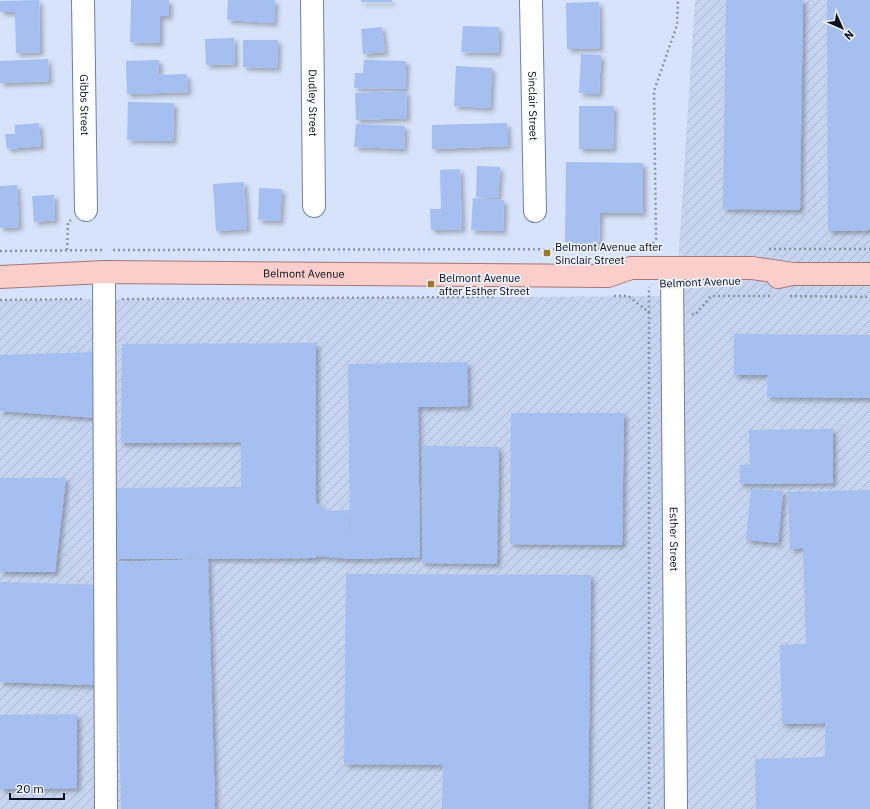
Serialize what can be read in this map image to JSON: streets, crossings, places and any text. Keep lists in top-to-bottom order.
{
  "streets": {
    "main road": ["Belmont Avenue"],
    "street": [
      "Dudley Street",
      "Gibbs Street",
      "Sinclair Street",
      "Esther Street"
    ]
  },
  "crossings": [
    ["Belmont Avenue", "Esther Street"]
  ],
  "places": {
    "transit": ["Belmont Avenue after Sinclair Street", "Belmont Avenue after Esther Street"]
  },
  "scale_bar": "20 m",
  "north": "bottom right"
}
